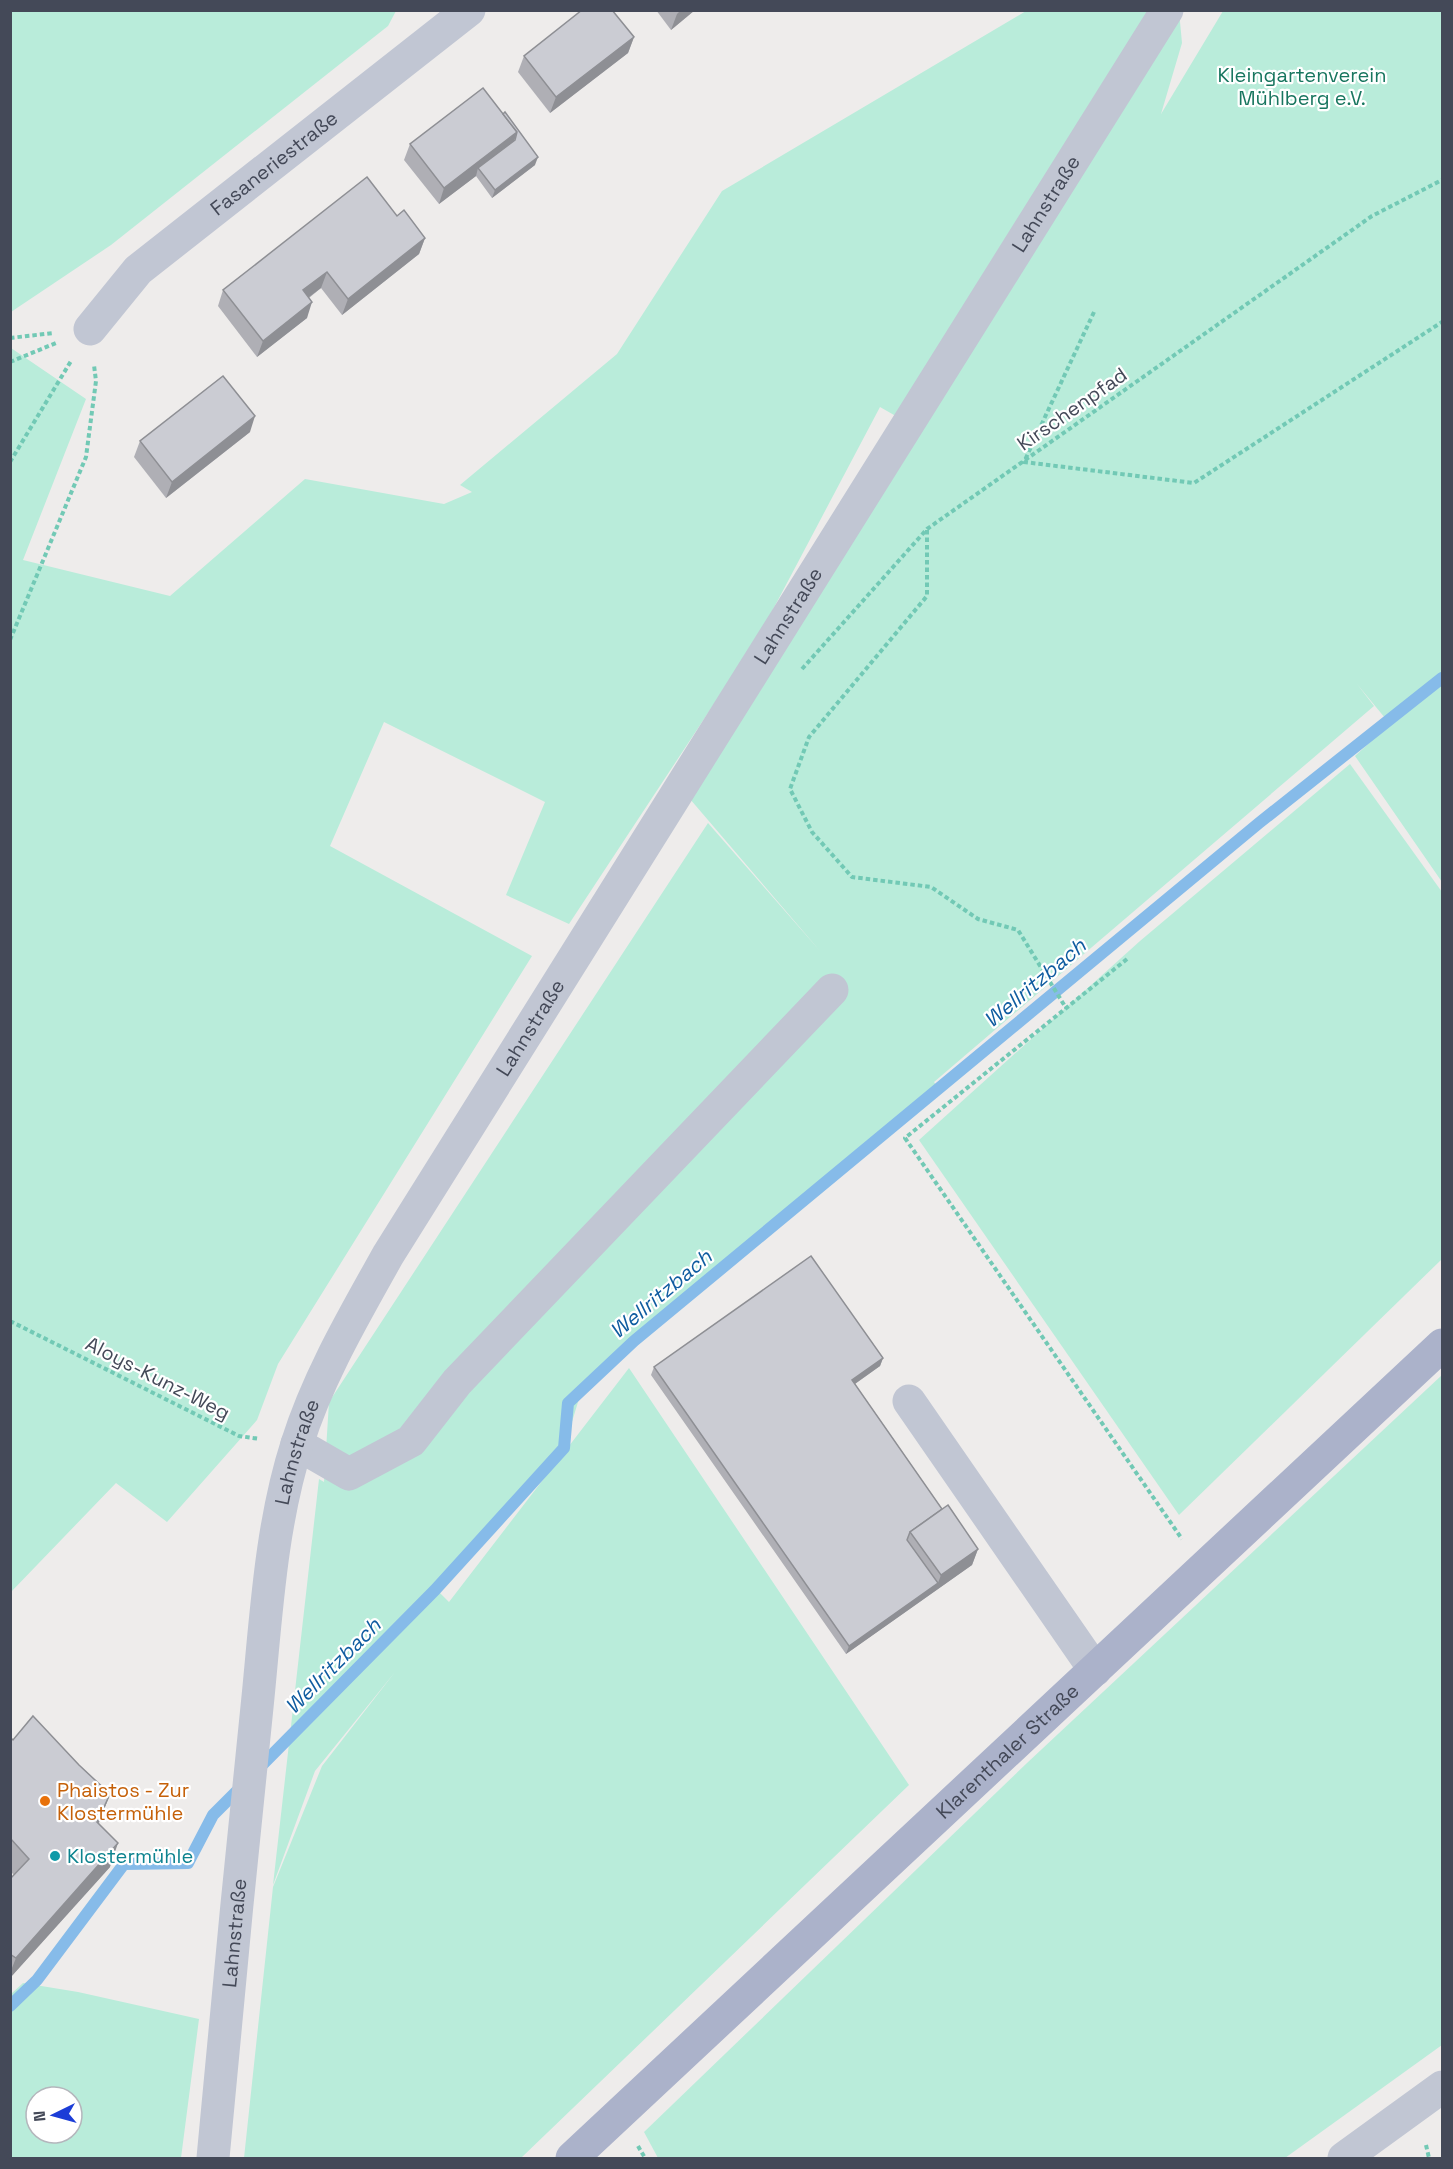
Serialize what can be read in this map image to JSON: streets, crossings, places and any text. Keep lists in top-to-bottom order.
{
  "streets": {
    "main road": ["Klarenthaler Straße"],
    "street": ["Fasaneriestraße", "Lahnstraße"],
    "path": ["Kirschenpfad", "Aloys-Kunz-Weg"]
  },
  "crossings": [
    ["Lahnstraße", "Kirschenpfad"],
    ["Lahnstraße", "Aloys-Kunz-Weg"]
  ],
  "water": ["Wellritzbach"],
  "parks": ["Kleingartenverein Mühlberg e.V."],
  "places": ["Phaistos - Zur Klostermühle", "Klostermühle"],
  "north": "left"
}
